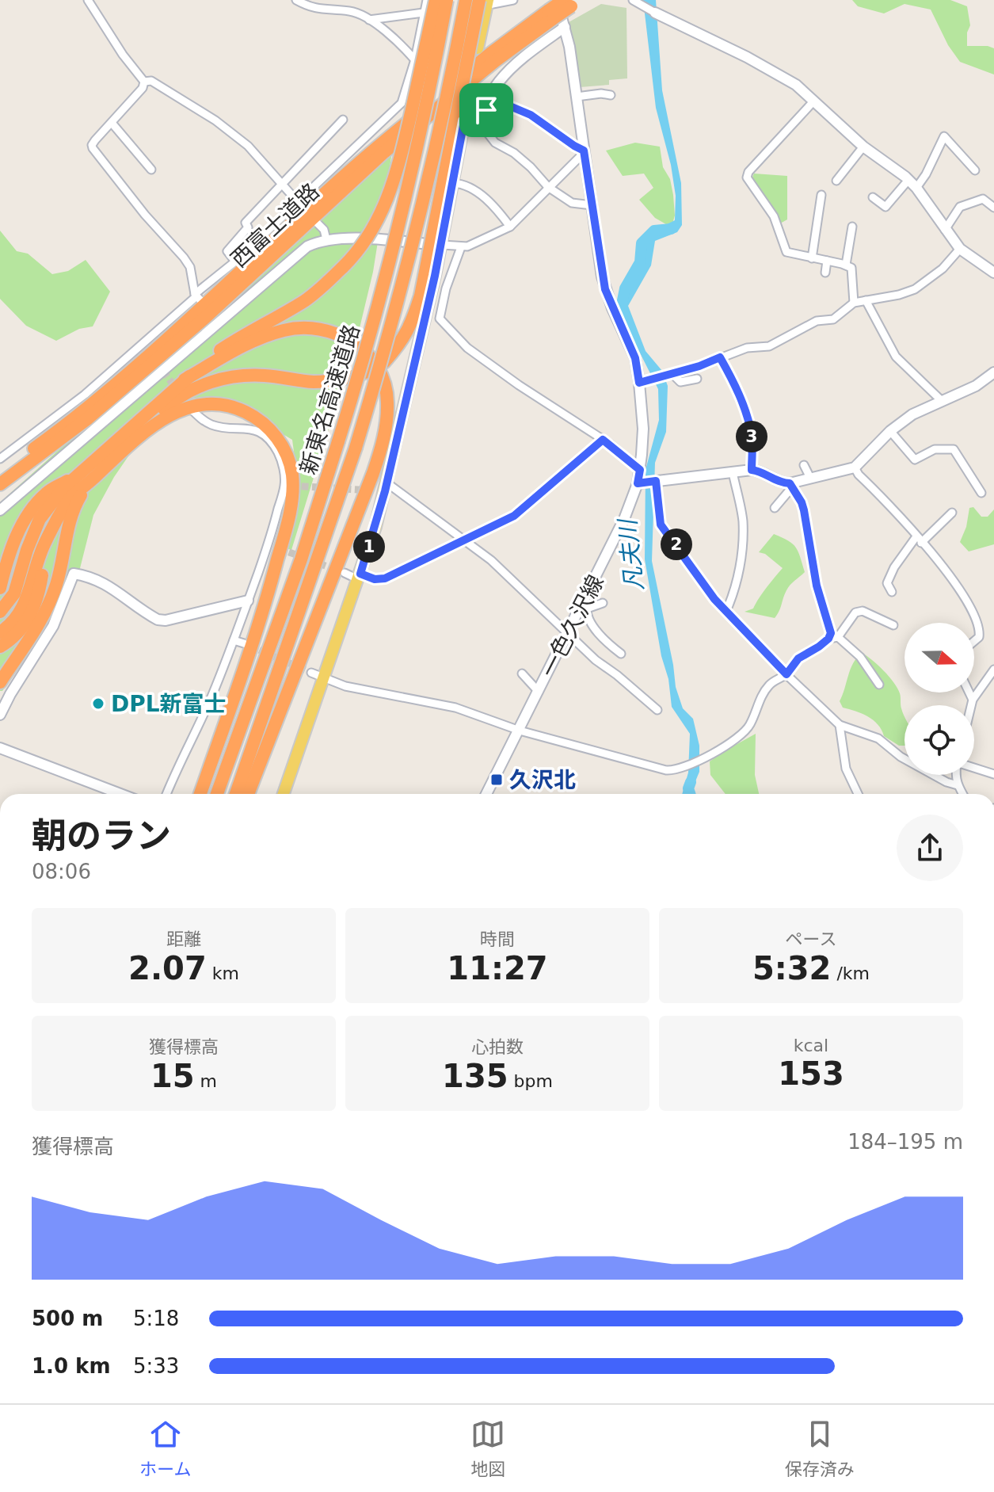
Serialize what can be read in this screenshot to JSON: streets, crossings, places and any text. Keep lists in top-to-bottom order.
{
  "streets": {
    "highway": ["西富士道路", "新東名高速道路"],
    "street": ["一色久沢線"]
  },
  "crossings": [
    ["西富士道路", "一色久沢線"]
  ],
  "water": ["凡夫川"],
  "places": {
    "other": ["DPL新富士"],
    "transit": ["久沢北"]
  },
  "north": "right",
  "page": {
    "pins": ["3", "2", "1"],
    "heading": ["朝のラン", "08:06"],
    "stats": [
      ["距離", "2.07 km"],
      ["時間", "11:27"],
      ["ペース", "5:32 /km"],
      ["獲得標高", "15 m"],
      ["心拍数", "135 bpm"],
      ["kcal", "153"]
    ],
    "chart": ["獲得標高", "184–195 m"],
    "list": [
      {
        "name": "500 m",
        "note": "5:18"
      },
      {
        "name": "1.0 km",
        "note": "5:33"
      }
    ],
    "tabs": ["ホーム", "地図", "保存済み"]
  }
}
